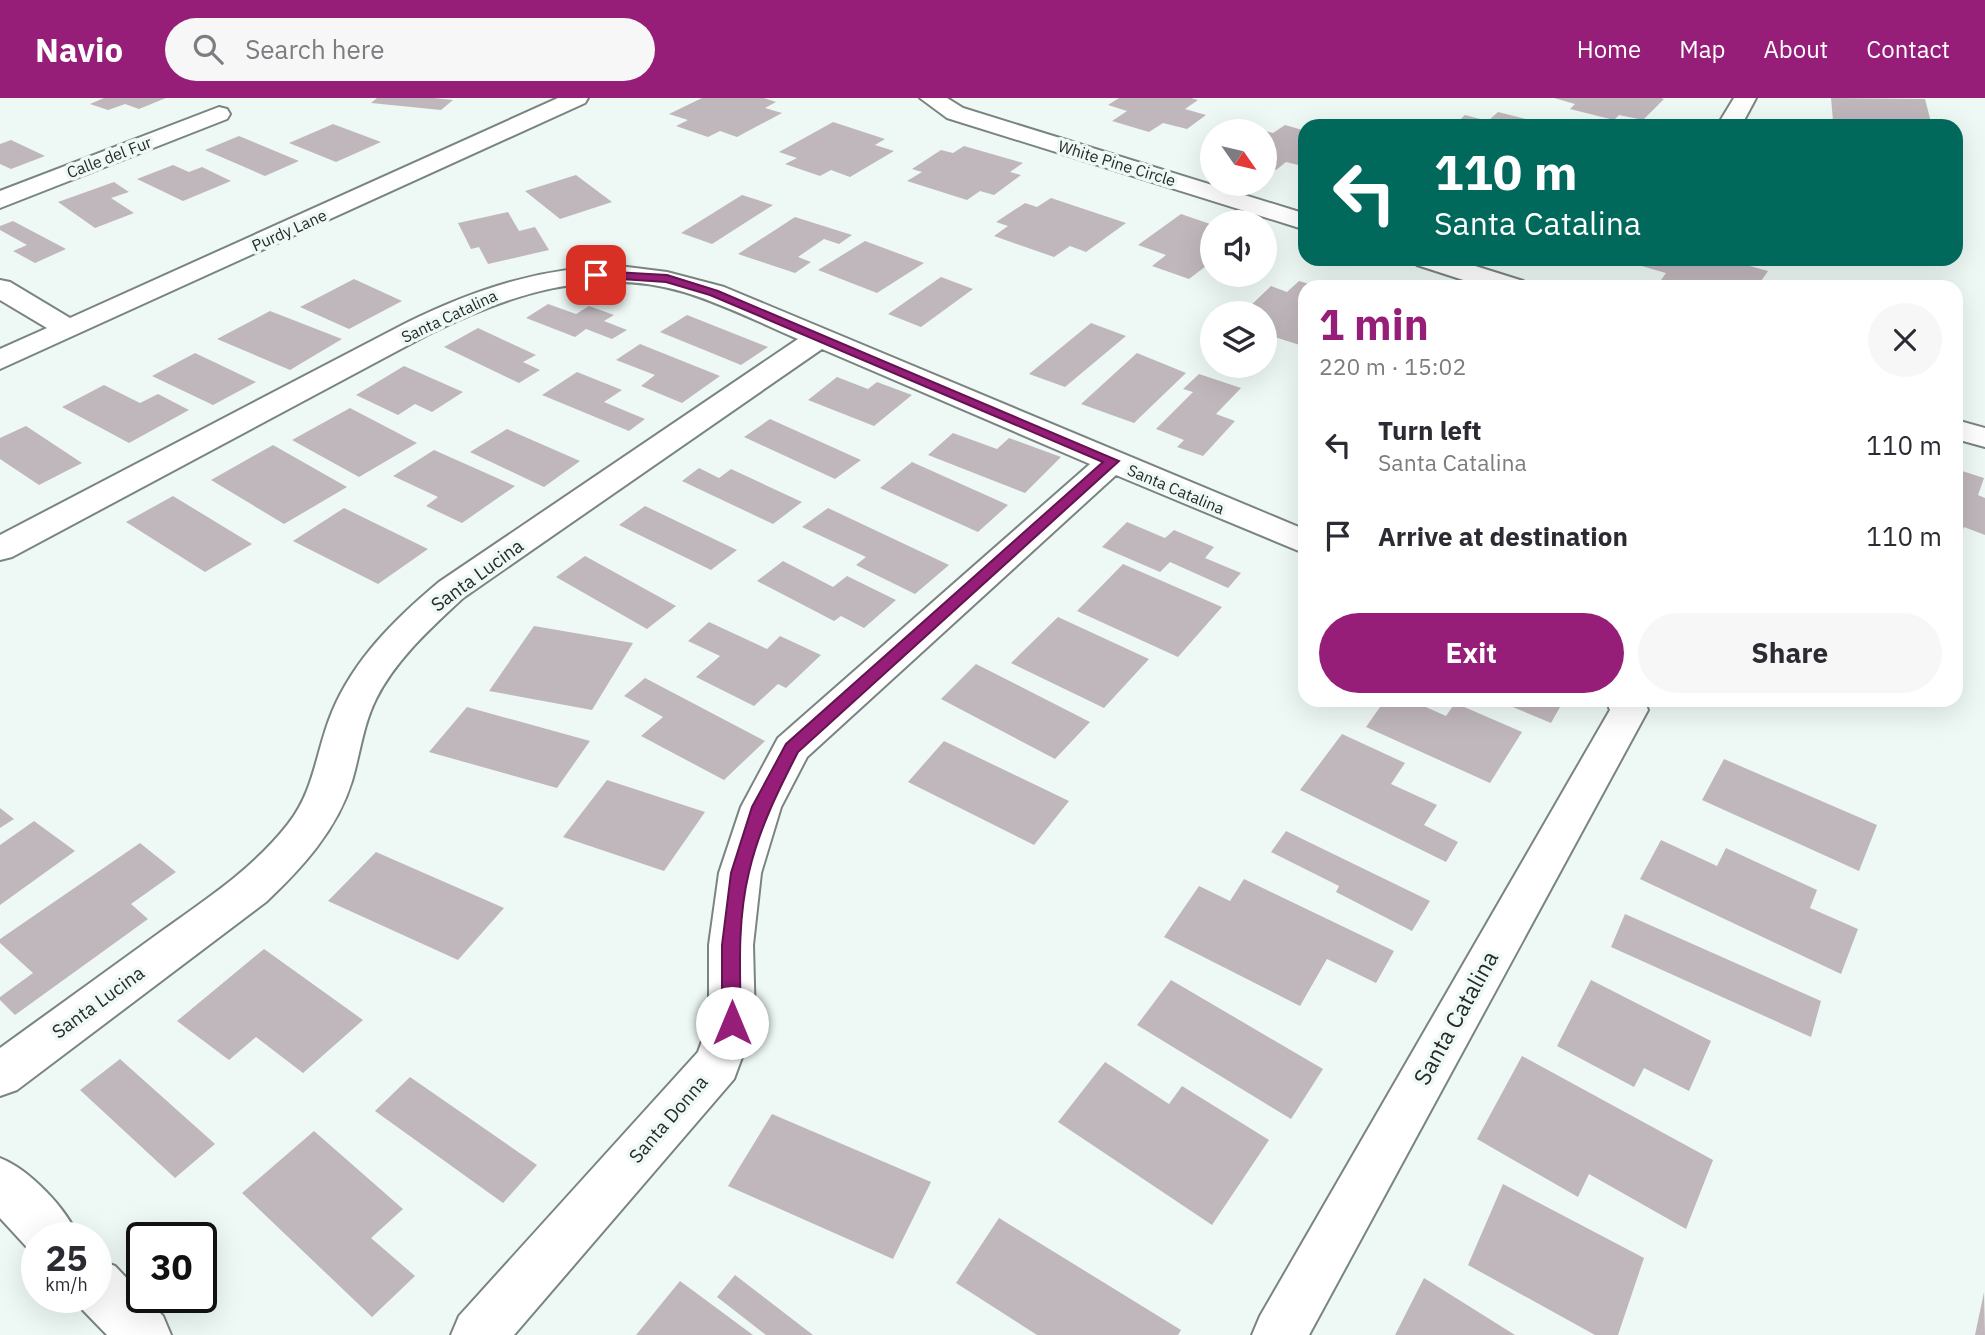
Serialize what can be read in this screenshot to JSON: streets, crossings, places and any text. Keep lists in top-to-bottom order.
{
  "streets": {
    "street": [
      "Calle del Fur",
      "White Pine Circle",
      "Purdy Lane",
      "Santa Catalina",
      "Santa Lucina",
      "Santa Donna"
    ]
  },
  "crossings": [
    ["Santa Catalina", "Santa Lucina"],
    ["Santa Catalina", "Santa Donna"]
  ],
  "north": "bottom right",
  "page": {
    "header": "Navio",
    "search": "Search here",
    "nav": [
      "Home",
      "Map",
      "About",
      "Contact"
    ],
    "turn": ["110 m", "Santa Catalina"],
    "heading": ["1 min", "220 m · 15:02"],
    "list": [
      {
        "name": "Turn left",
        "note": "Santa Catalina",
        "value": "110 m"
      },
      {
        "name": "Arrive at destination",
        "value": "110 m"
      }
    ],
    "buttons": ["Exit", "Share"],
    "speed": "25 km/h",
    "limit": "30"
  }
}
